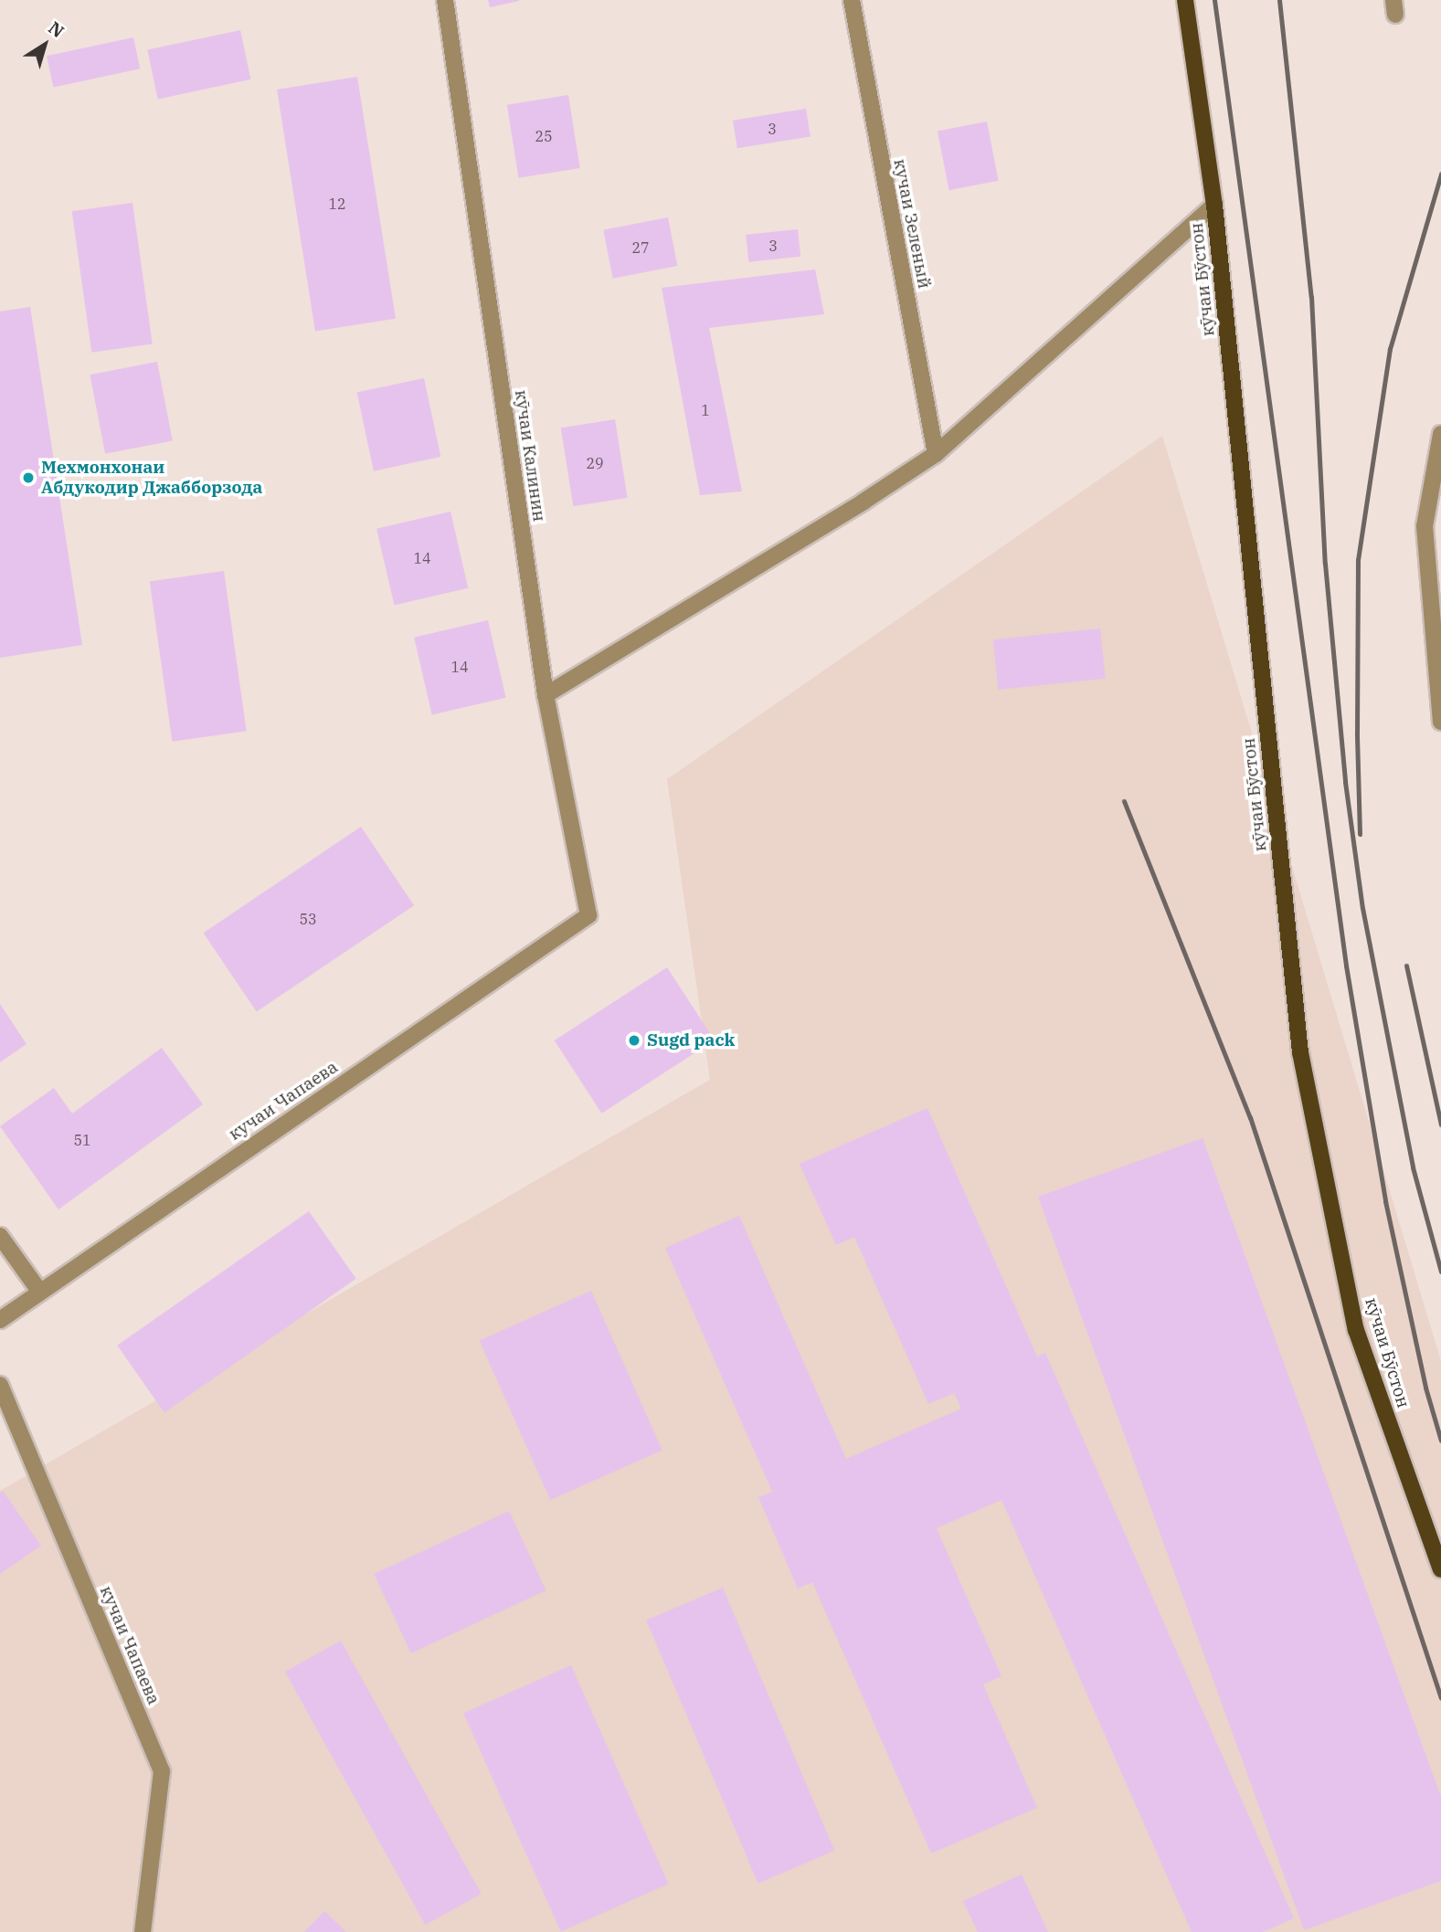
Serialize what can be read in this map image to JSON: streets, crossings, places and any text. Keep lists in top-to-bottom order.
{
  "streets": {
    "main road": ["кӯчаи Бӯстон"],
    "street": ["кучаи Зеленый", "кӯчаи Калинин", "кучаи Чапаева"]
  },
  "crossings": [
    ["кӯчаи Калинин", "кучаи Чапаева"]
  ],
  "places": ["Мехмонхонаи Абдукодир Джабборзода", "Sugd pack"],
  "house_numbers": [
    "3",
    "25",
    "12",
    "3",
    "27",
    "1",
    "29",
    "14",
    "14",
    "53",
    "51"
  ],
  "north": "top right"
}
